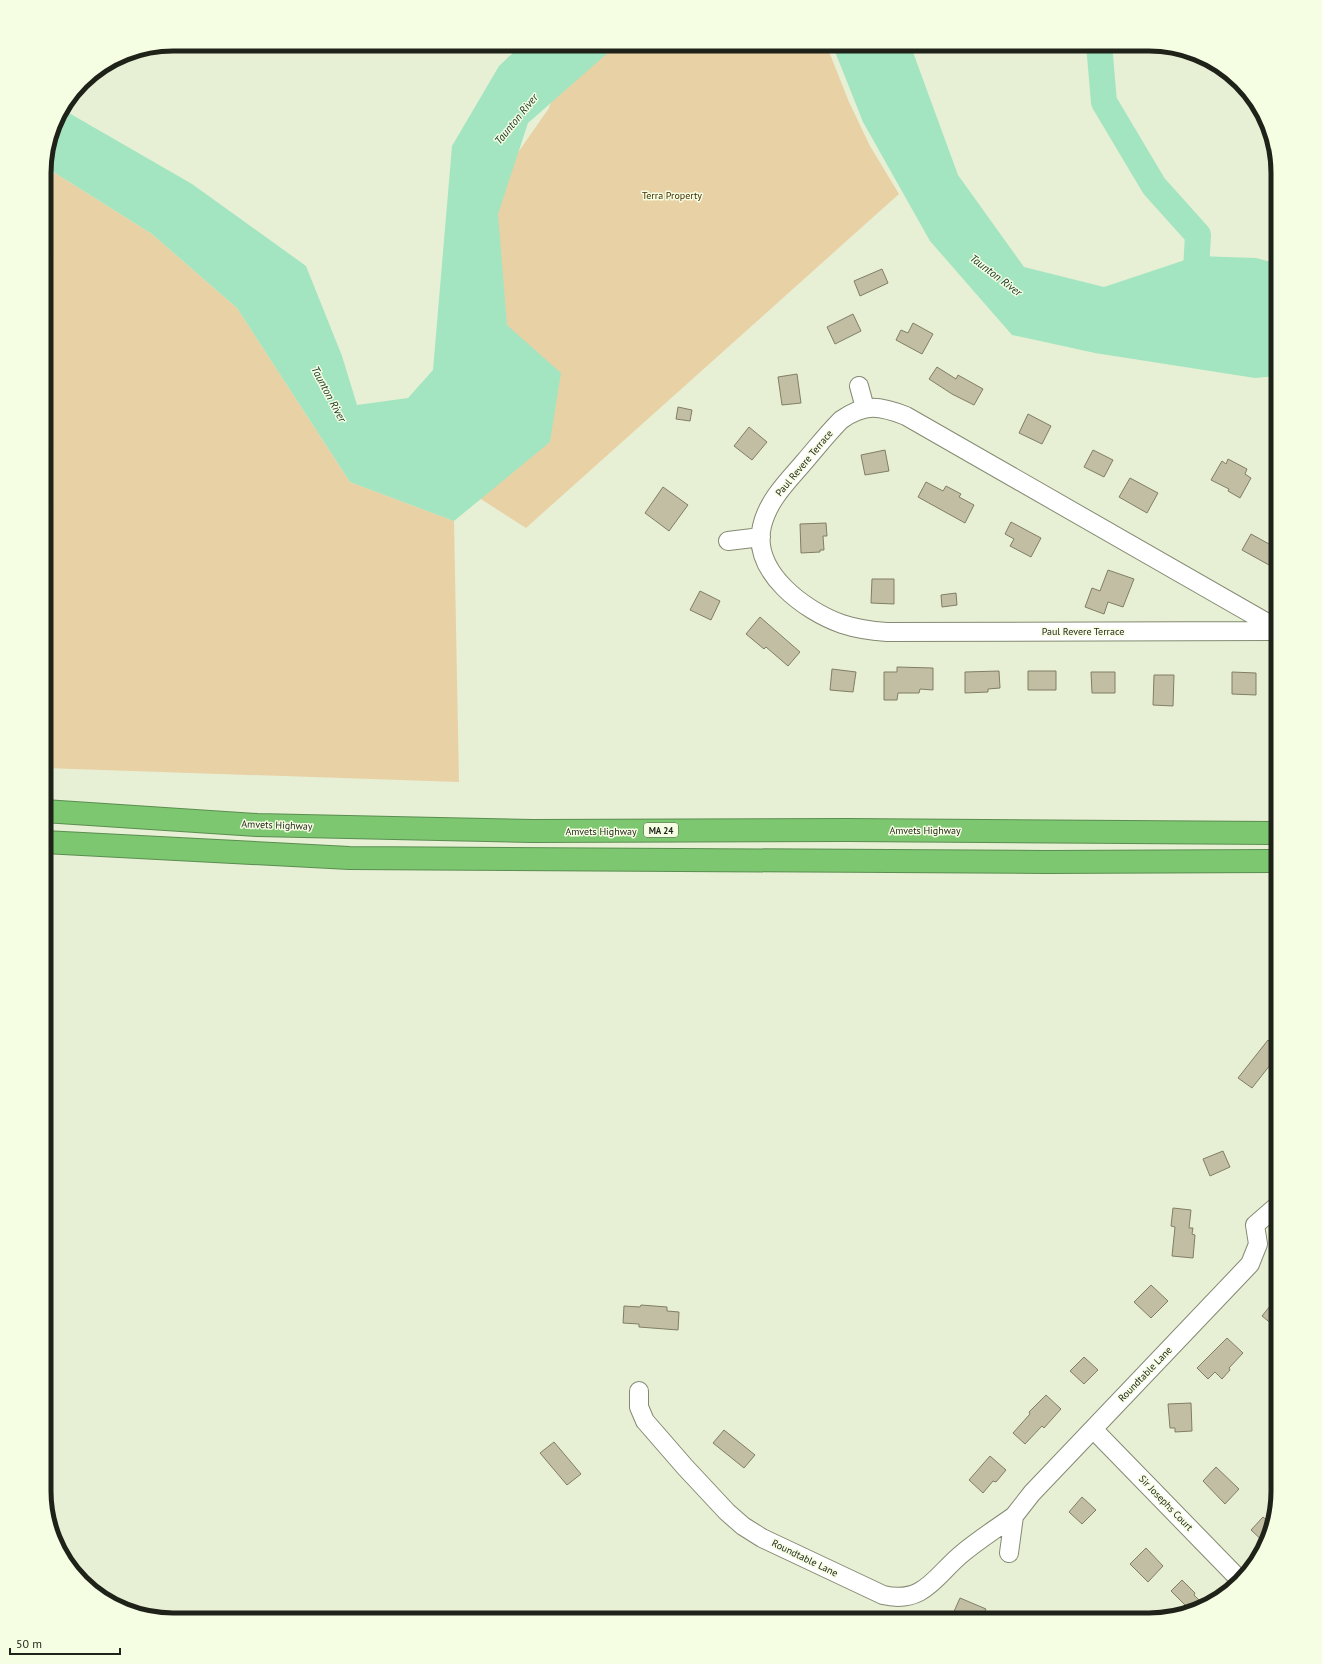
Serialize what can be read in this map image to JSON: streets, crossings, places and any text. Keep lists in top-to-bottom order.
{
  "streets": {
    "highway": ["Amvets Highway", "MA 24"],
    "street": ["Paul Revere Terrace", "Roundtable Lane", "Sir Josephs Court"]
  },
  "crossings": [
    ["Roundtable Lane", "Sir Josephs Court"]
  ],
  "water": ["Taunton River"],
  "parks": ["Terra Property"],
  "scale_bar": "50 m"
}
